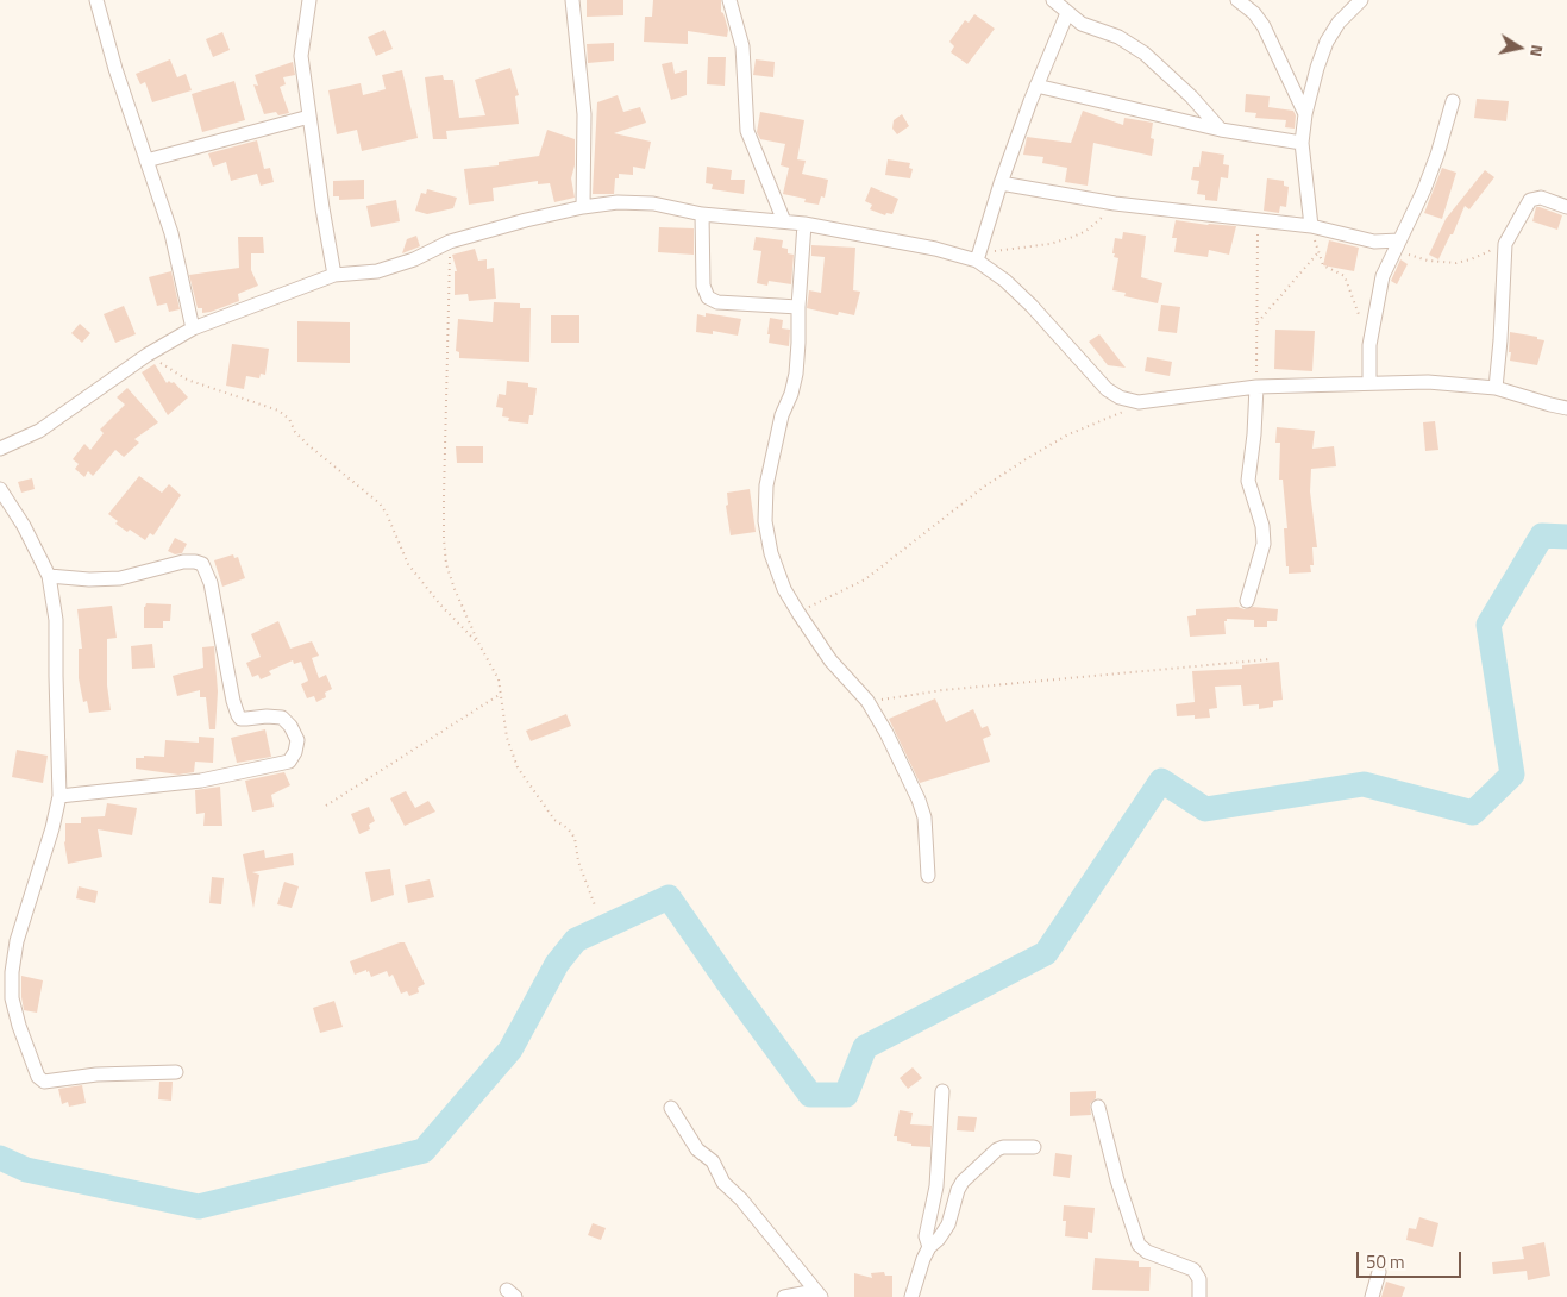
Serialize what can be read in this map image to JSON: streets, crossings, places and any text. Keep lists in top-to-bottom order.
{
  "scale_bar": "50 m",
  "north": "right"
}
